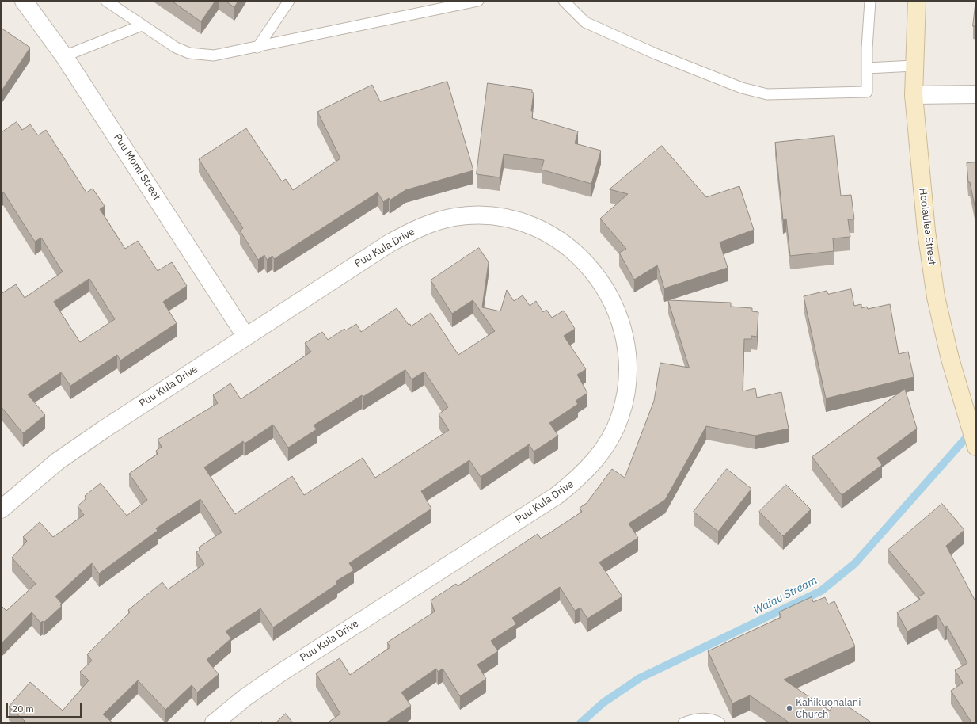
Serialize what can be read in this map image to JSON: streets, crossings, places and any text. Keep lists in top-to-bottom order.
{
  "streets": {
    "street": ["Puu Momi Street", "Hoolaulea Street", "Puu Kula Drive"]
  },
  "crossings": [
    ["Puu Momi Street", "Puu Kula Drive"]
  ],
  "water": ["Waiau Stream"],
  "places": ["Kahikuonalani Church"],
  "scale_bar": "20 m"
}
